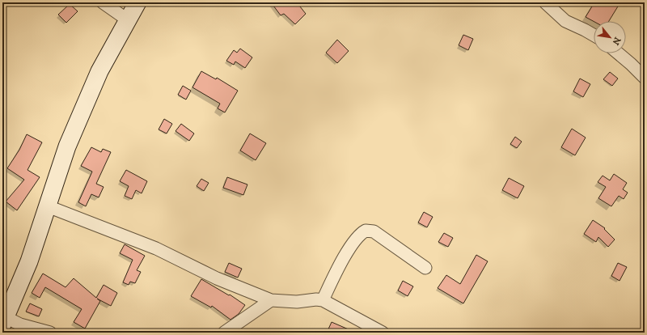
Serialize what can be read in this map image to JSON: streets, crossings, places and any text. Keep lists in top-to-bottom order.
{
  "north": "bottom right"
}
